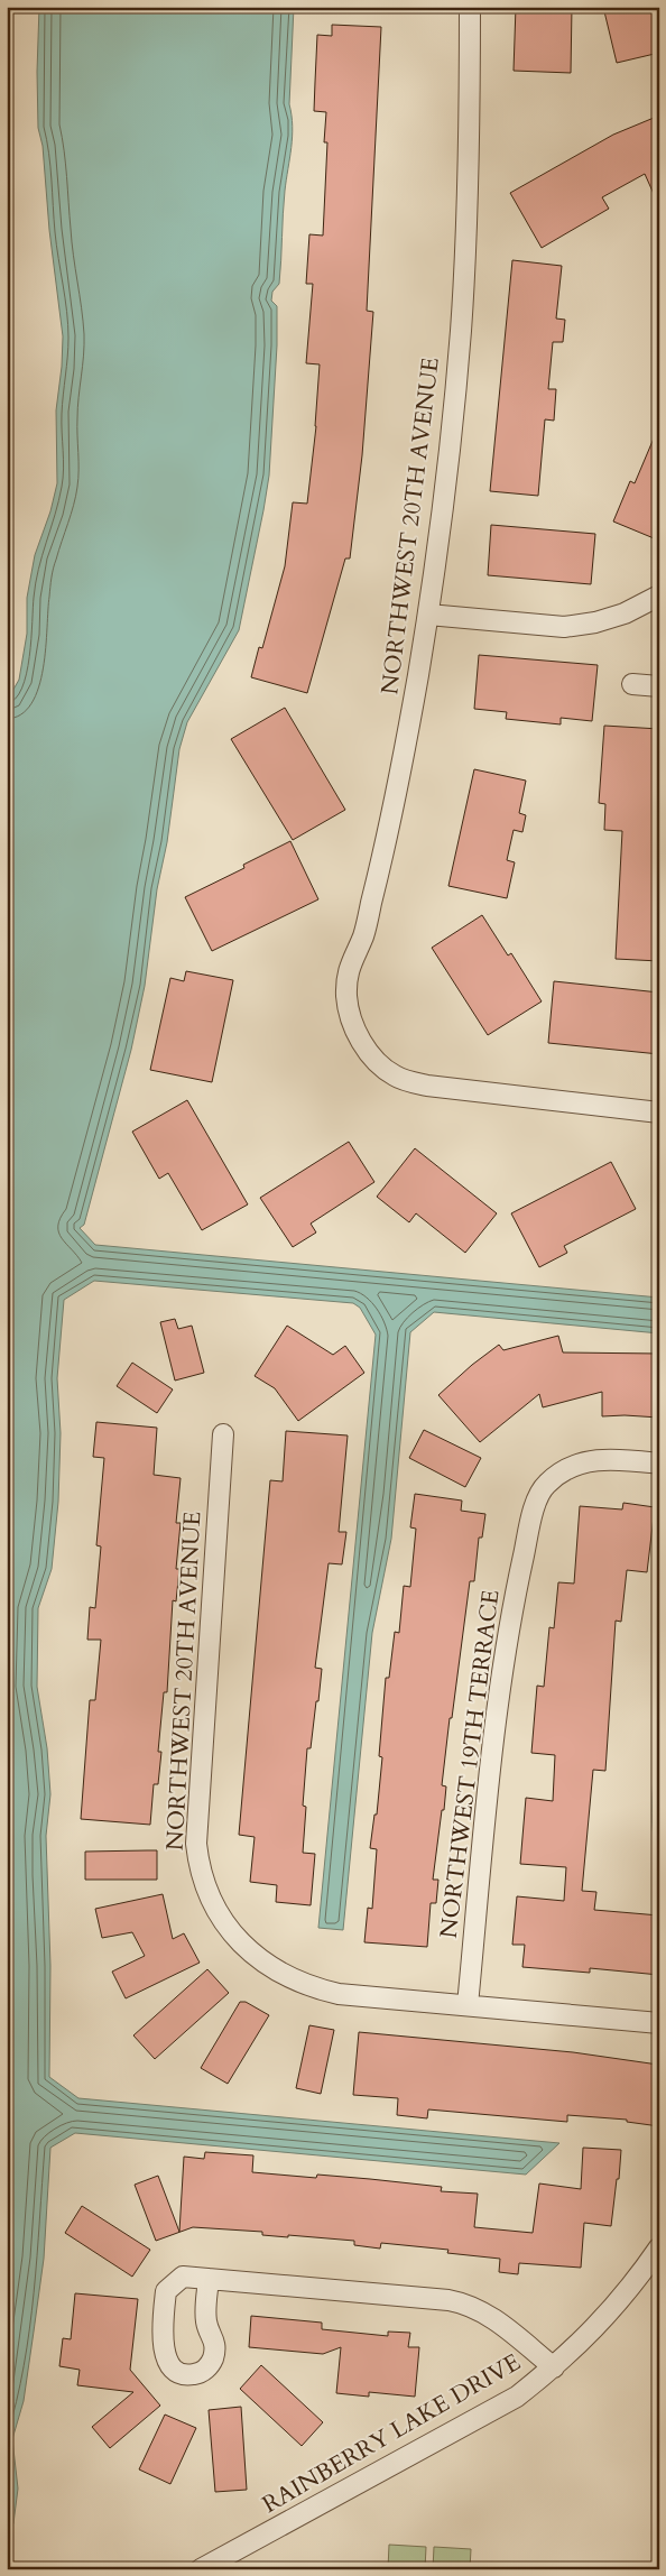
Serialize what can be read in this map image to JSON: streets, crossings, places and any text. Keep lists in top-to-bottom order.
{
  "streets": {
    "street": ["NORTHWEST 20TH AVENUE", "NORTHWEST 19TH TERRACE", "RAINBERRY LAKE DRIVE"]
  },
  "crossings": [
    ["NORTHWEST 20TH AVENUE", "NORTHWEST 19TH TERRACE"]
  ]
}
